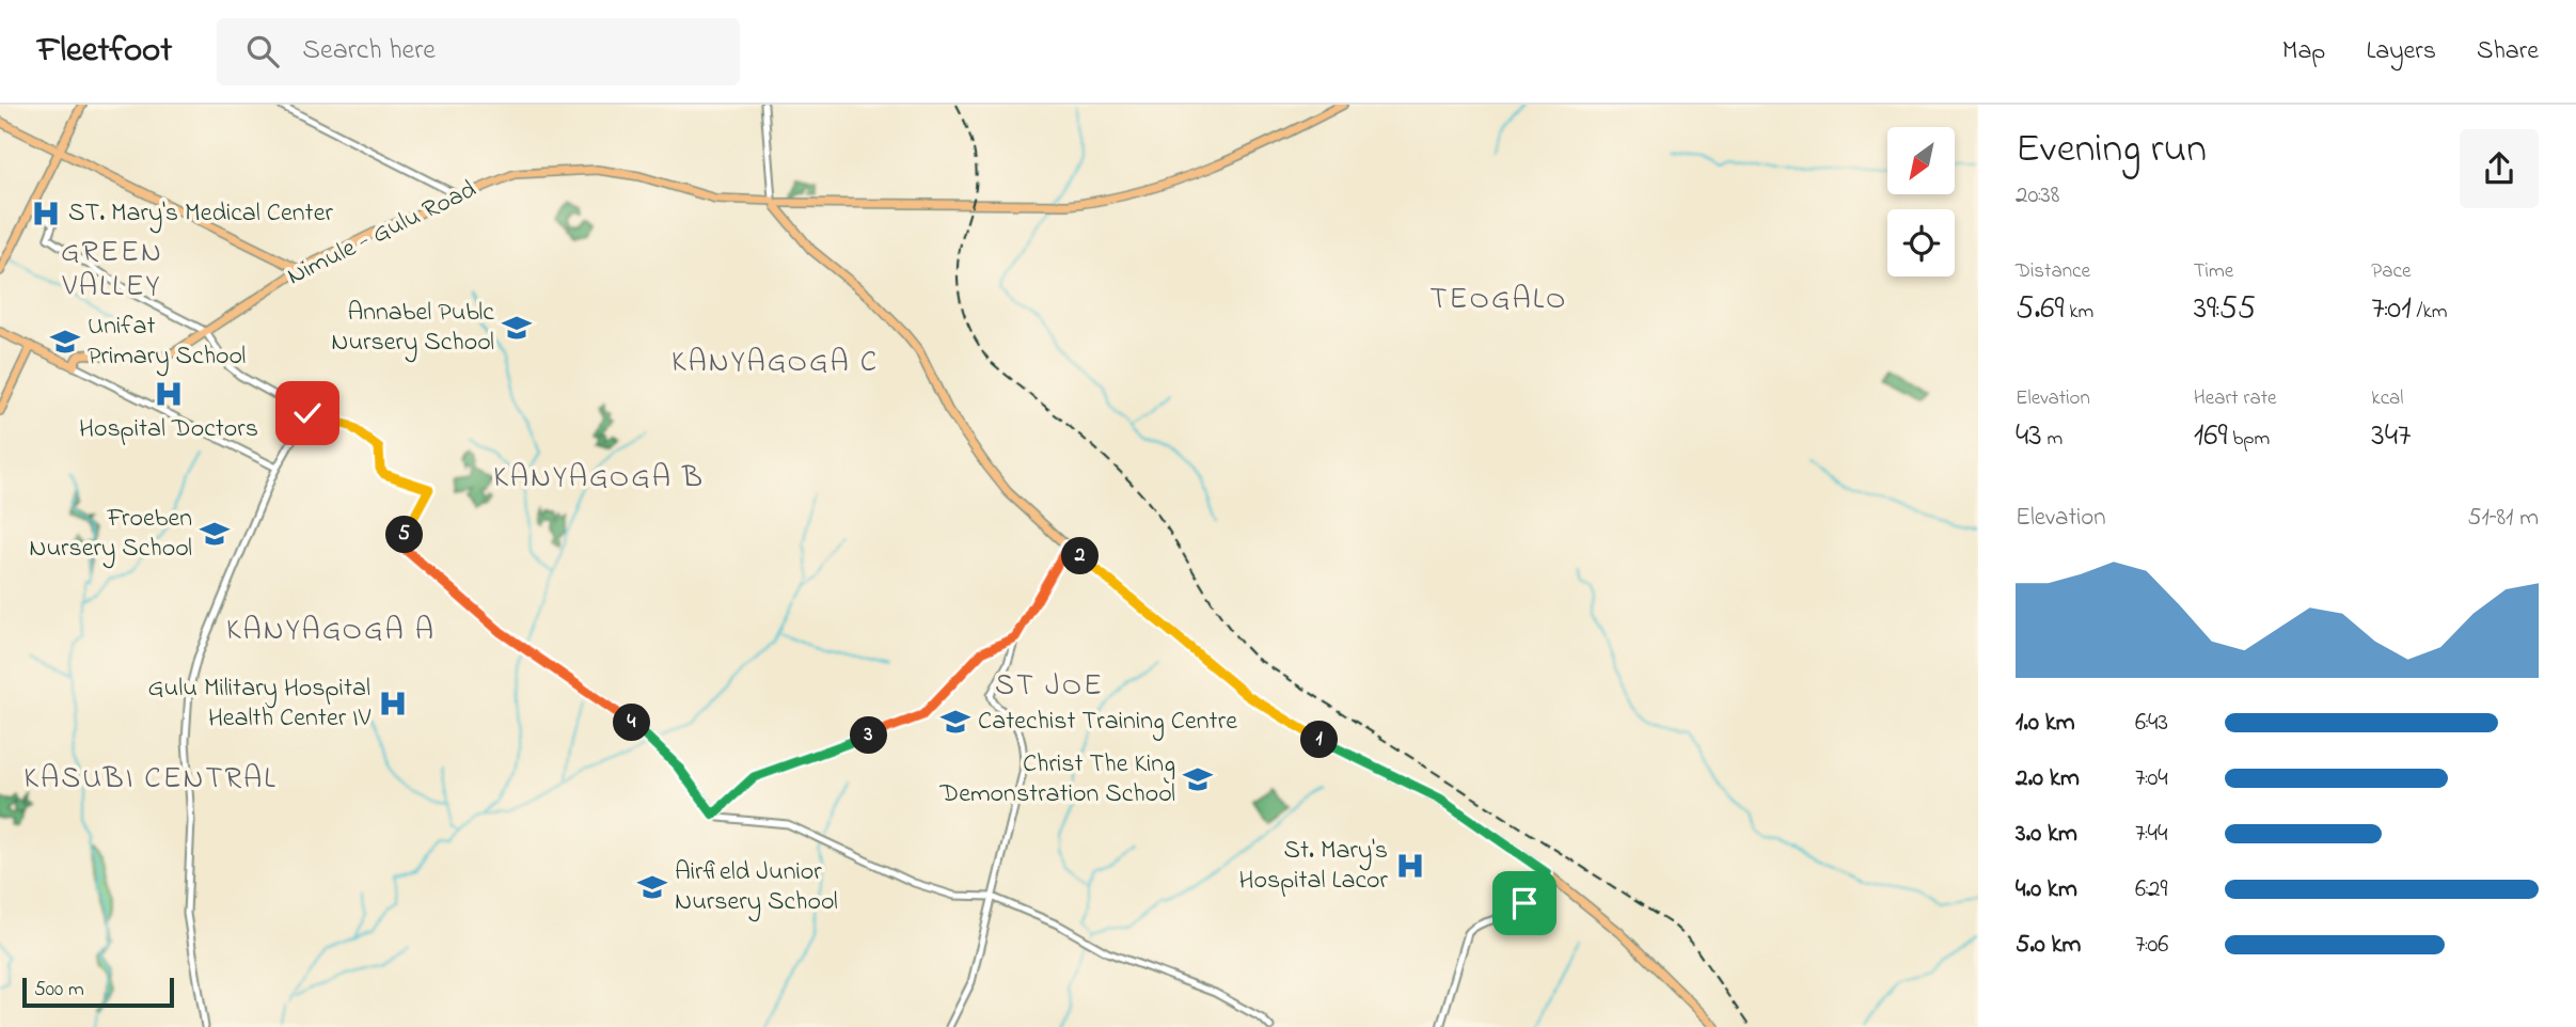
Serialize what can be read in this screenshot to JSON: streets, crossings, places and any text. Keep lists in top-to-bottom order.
{
  "streets": {
    "main road": ["Nimule - Gulu Road"]
  },
  "districts": [
    "GREEN VALLEY",
    "TEOGALO",
    "KANYAGOGA C",
    "KANYAGOGA B",
    "KANYAGOGA A",
    "ST JOE",
    "KASUBI CENTRAL"
  ],
  "places": {
    "hospital": [
      "ST. Mary's Medical Center",
      "Hospital Doctors",
      "Gulu Military Hospital Health Center IV",
      "St. Mary's Hospital Lacor"
    ],
    "school or university": [
      "Annabel Publc Nursery School",
      "Unifat Primary School",
      "Froeben Nursery School",
      "Catechist Training Centre",
      "Christ The King Demonstration School",
      "Airfield Junior Nursery School"
    ]
  },
  "scale_bar": "500 m",
  "north": "bottom left",
  "page": {
    "header": "Fleetfoot",
    "search": "Search here",
    "nav": ["Map", "Layers", "Share"],
    "heading": ["Evening run", "20:38"],
    "stats": [
      ["Distance", "5.69 km"],
      ["Time", "39:55"],
      ["Pace", "7:01 /km"],
      ["Elevation", "43 m"],
      ["Heart rate", "169 bpm"],
      ["kcal", "347"]
    ],
    "chart": ["Elevation", "51–81 m"],
    "pins": [
      "5",
      "2",
      "4",
      "3",
      "1"
    ],
    "list": [
      {
        "name": "1.0 km",
        "note": "6:43"
      },
      {
        "name": "2.0 km",
        "note": "7:04"
      },
      {
        "name": "3.0 km",
        "note": "7:44"
      },
      {
        "name": "4.0 km",
        "note": "6:29"
      },
      {
        "name": "5.0 km",
        "note": "7:06"
      }
    ],
    "scale": "500 m"
  }
}
